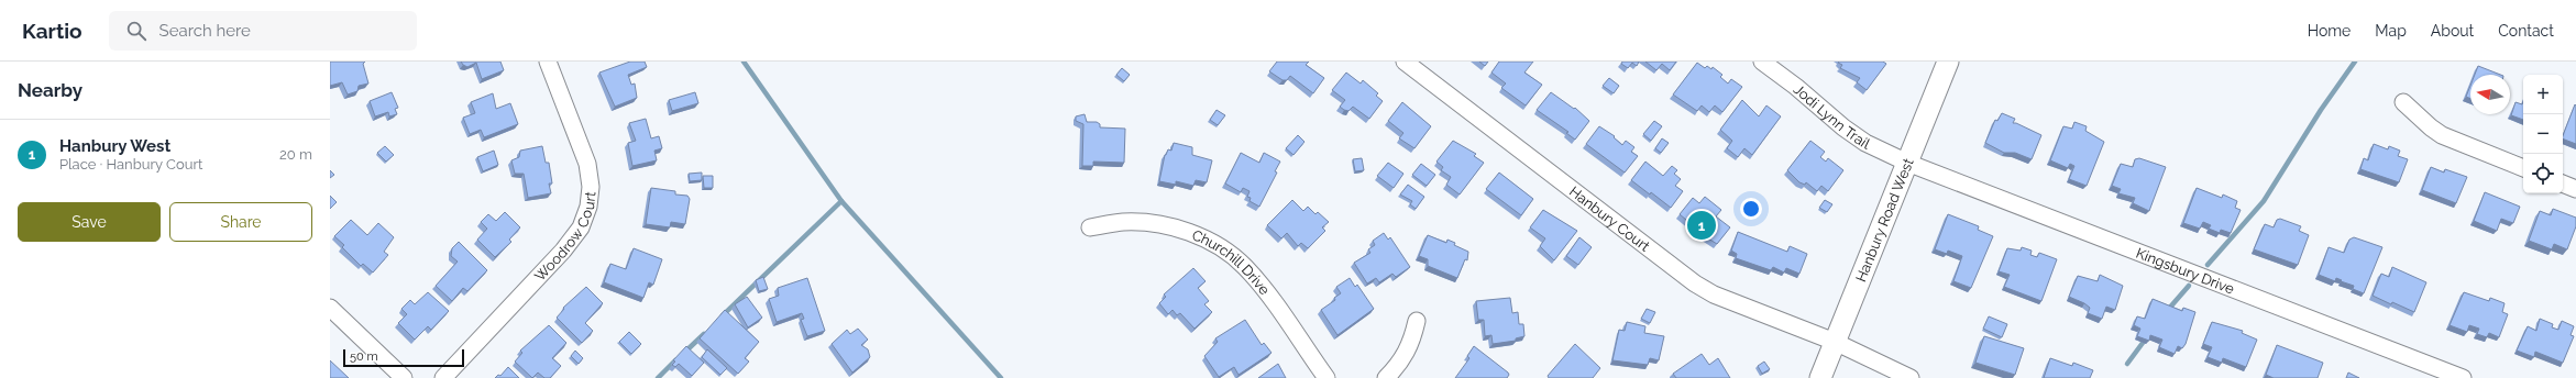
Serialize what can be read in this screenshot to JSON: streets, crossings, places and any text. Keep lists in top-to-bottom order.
{
  "streets": {
    "main road": ["Hanbury Road West"],
    "street": [
      "Jodi Lynn Trail",
      "Hanbury Court",
      "Woodrow Court",
      "Churchill Drive",
      "Kingsbury Drive"
    ]
  },
  "crossings": [
    ["Jodi Lynn Trail", "Hanbury Road West"],
    ["Jodi Lynn Trail", "Kingsbury Drive"],
    ["Hanbury Court", "Hanbury Road West"],
    ["Hanbury Road West", "Kingsbury Drive"]
  ],
  "scale_bar": "50 m",
  "north": "left",
  "page": {
    "header": "Kartio",
    "search": "Search here",
    "nav": [
      "Home",
      "Map",
      "About",
      "Contact"
    ],
    "heading": "Nearby",
    "map_buttons": ["+", "−"],
    "list": [
      {
        "mark": "1",
        "name": "Hanbury West",
        "note": "Place · Hanbury Court",
        "value": "20 m"
      }
    ],
    "buttons": ["Save", "Share"],
    "pins": "1",
    "scale": "50 m"
  }
}
